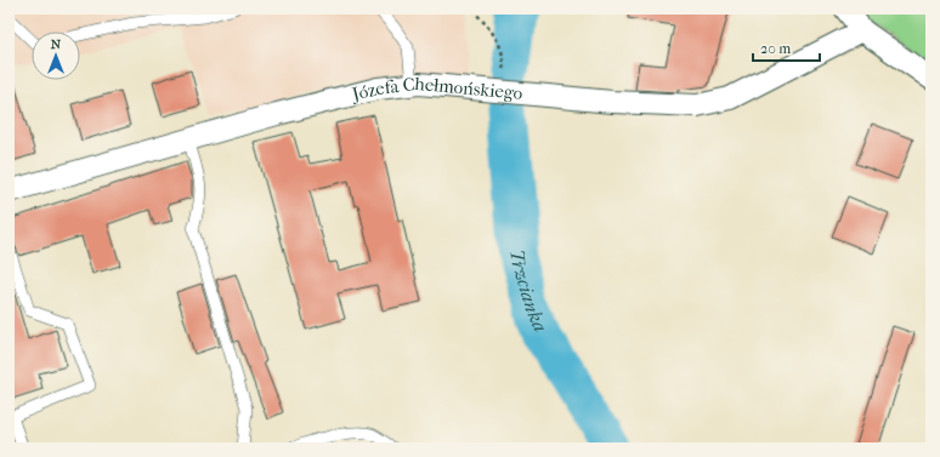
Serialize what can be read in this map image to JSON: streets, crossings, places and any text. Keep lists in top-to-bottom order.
{
  "streets": {
    "street": ["Józefa Chełmońskiego"]
  },
  "water": ["Trzcianka"],
  "scale_bar": "20 m",
  "north": "top"
}
